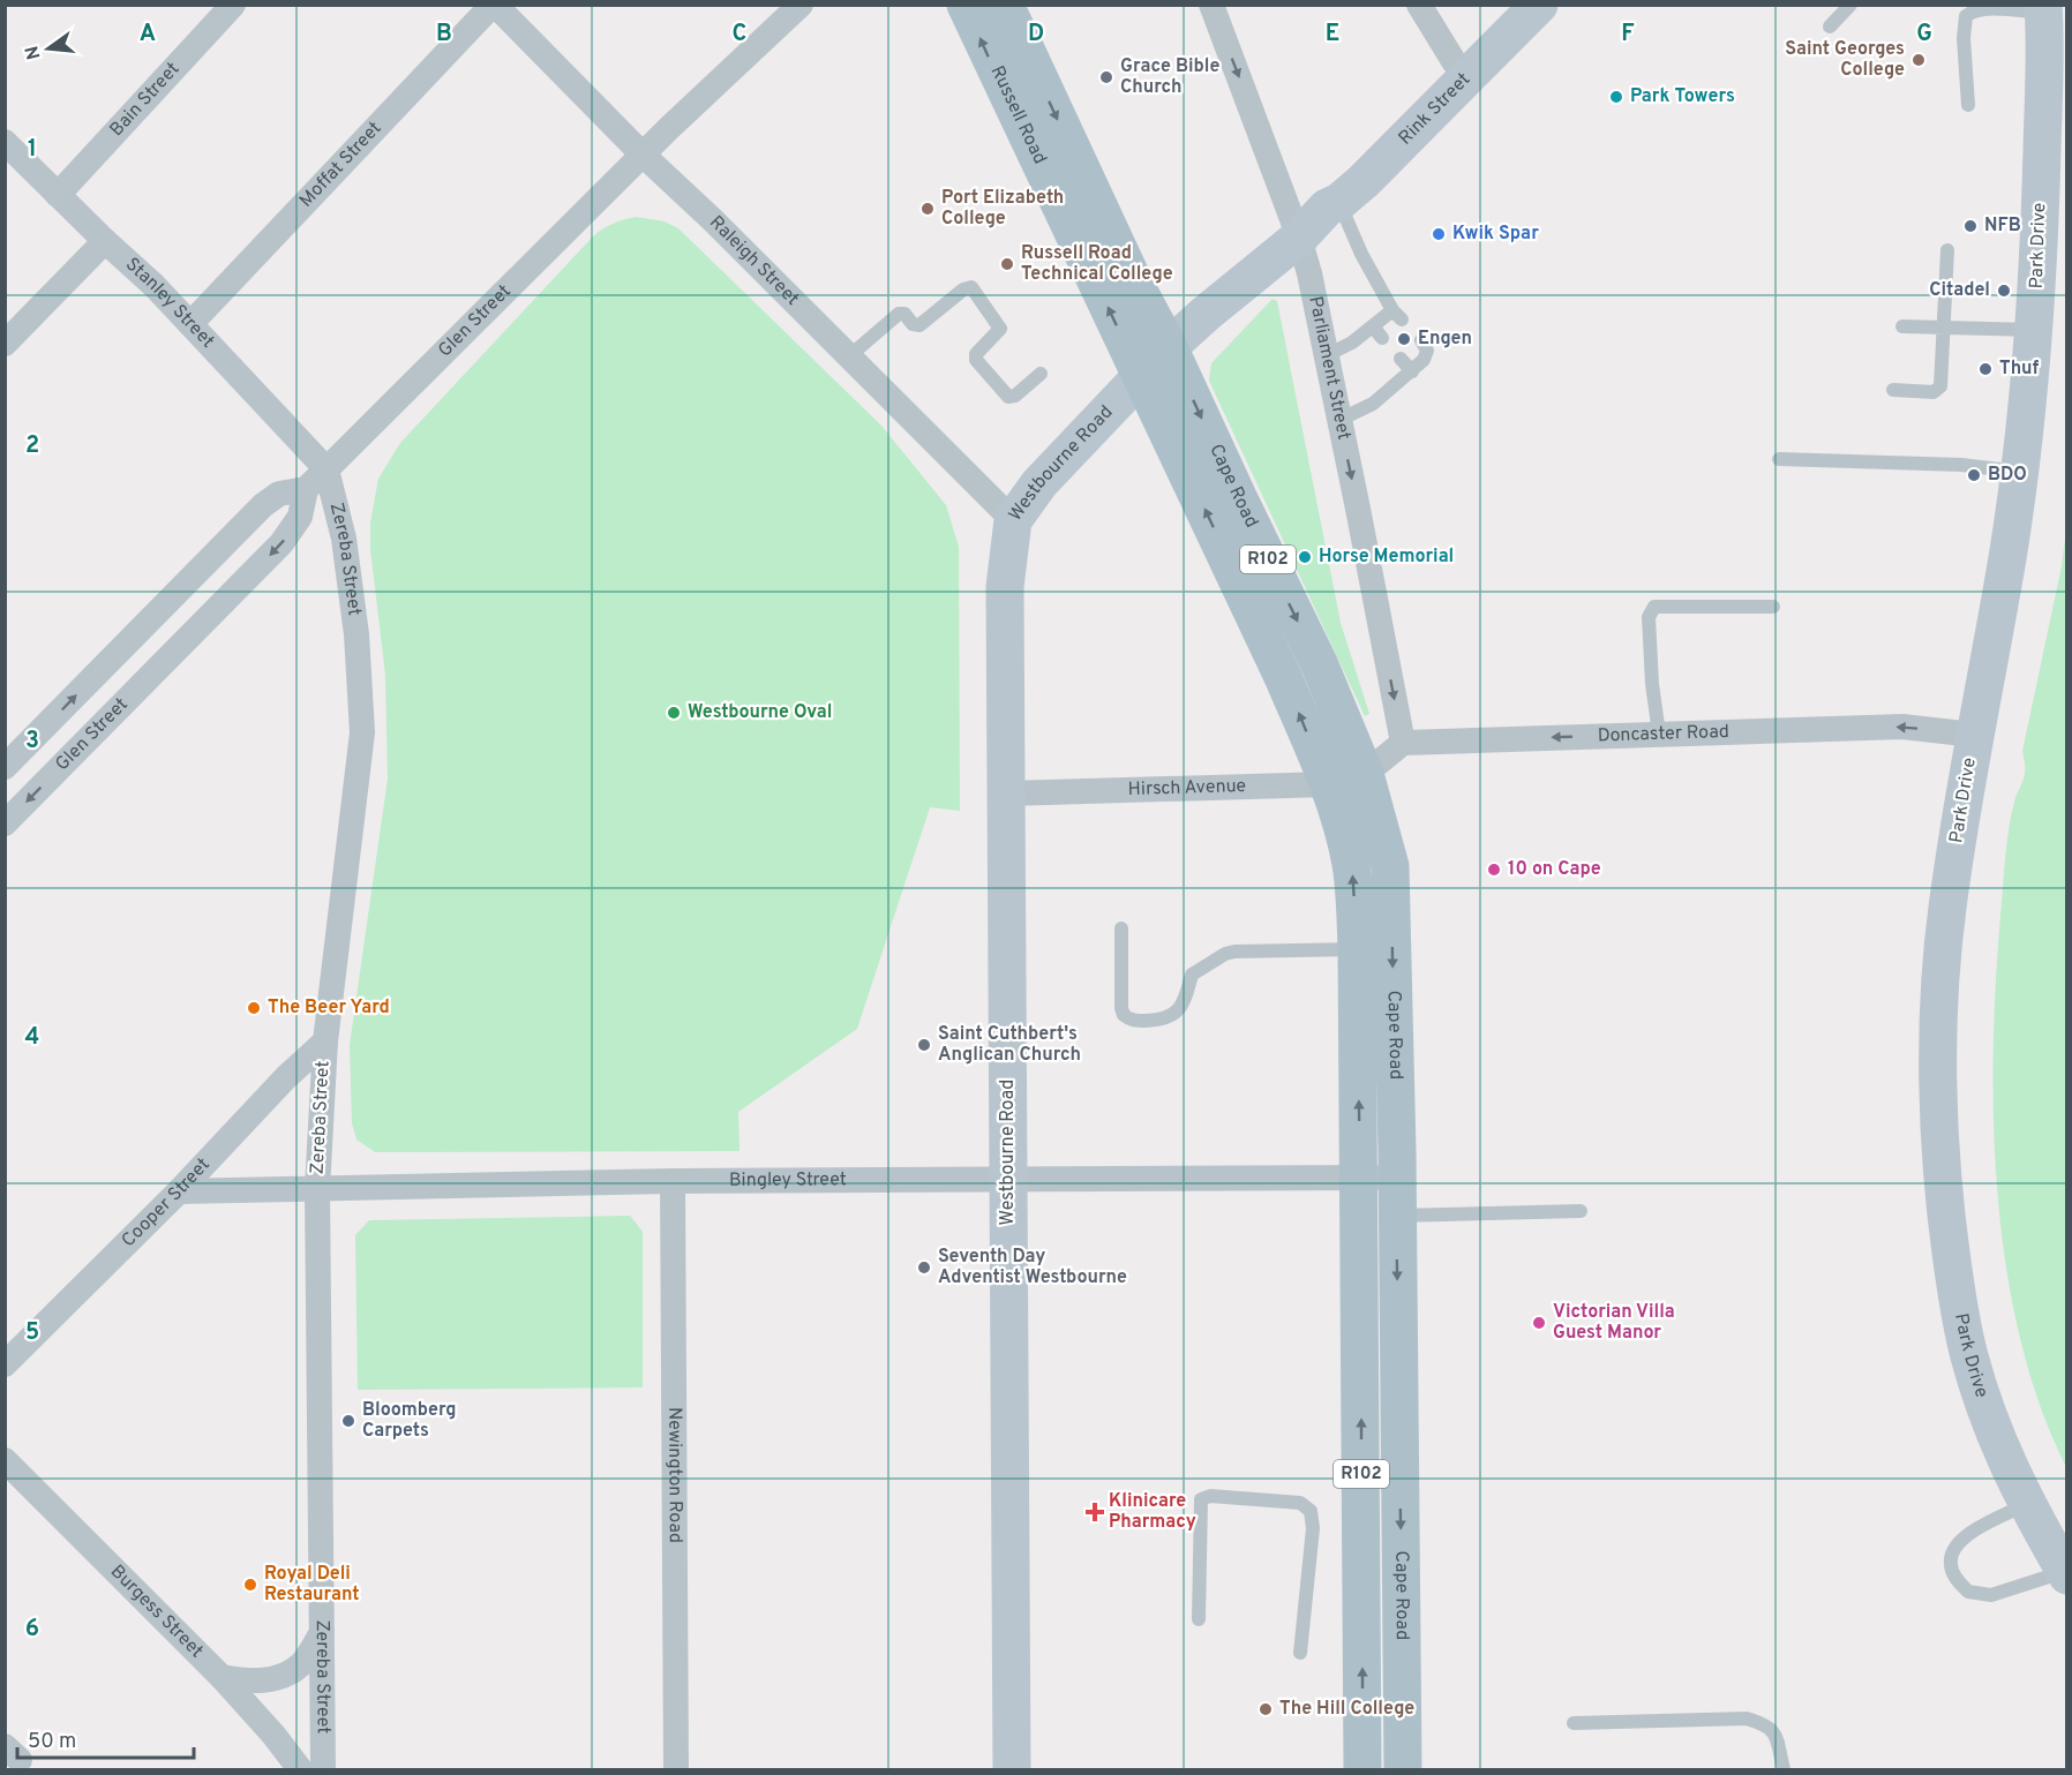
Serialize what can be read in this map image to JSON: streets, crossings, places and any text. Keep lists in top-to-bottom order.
{
  "streets": {
    "main road": ["Russell Road", "Cape Road", "R102"],
    "street": [
      "Bain Street",
      "Rink Street",
      "Moffat Street",
      "Park Drive",
      "Raleigh Street",
      "Stanley Street",
      "Glen Street",
      "Parliament Street",
      "Westbourne Road",
      "Zereba Street",
      "Doncaster Road",
      "Hirsch Avenue",
      "Bingley Street",
      "Cooper Street",
      "Newington Road",
      "Burgess Street"
    ]
  },
  "crossings": [
    ["Bain Street", "Stanley Street"],
    ["Rink Street", "Russell Road"],
    ["Rink Street", "Parliament Street"],
    ["Rink Street", "Westbourne Road"],
    ["Rink Street", "Cape Road"],
    ["Russell Road", "Westbourne Road"],
    ["Russell Road", "Cape Road"],
    ["Moffat Street", "Raleigh Street"],
    ["Moffat Street", "Stanley Street"],
    ["Park Drive", "Doncaster Road"],
    ["Raleigh Street", "Glen Street"],
    ["Raleigh Street", "Westbourne Road"],
    ["Stanley Street", "Glen Street"],
    ["Stanley Street", "Zereba Street"],
    ["Glen Street", "Zereba Street"],
    ["Parliament Street", "Doncaster Road"],
    ["Westbourne Road", "Cape Road"],
    ["Westbourne Road", "Hirsch Avenue"],
    ["Westbourne Road", "Bingley Street"],
    ["Cape Road", "Hirsch Avenue"],
    ["Cape Road", "Bingley Street"],
    ["Zereba Street", "Bingley Street"],
    ["Zereba Street", "Cooper Street"],
    ["Bingley Street", "Cooper Street"],
    ["Bingley Street", "Newington Road"]
  ],
  "one_way": ["Parliament Street", "Doncaster Road"],
  "places": {
    "other": [
      "Saint Georges College",
      "Grace Bible Church",
      "Park Towers",
      "Port Elizabeth College",
      "NFB",
      "Kwik Spar",
      "Russell Road Technical College",
      "Citadel",
      "Engen",
      "Thuf",
      "BDO",
      "Horse Memorial",
      "Westbourne Oval",
      "10 on Cape",
      "The Beer Yard",
      "Saint Cuthbert's Anglican Church",
      "Seventh Day Adventist Westbourne",
      "Victorian Villa Guest Manor",
      "Bloomberg Carpets",
      "Royal Deli Restaurant",
      "The Hill College"
    ],
    "health": ["Klinicare Pharmacy"]
  },
  "scale_bar": "50 m",
  "north": "left",
  "grid": {
    "columns": [
      "A",
      "B",
      "C",
      "D",
      "E",
      "F",
      "G"
    ],
    "rows": [
      "1",
      "2",
      "3",
      "4",
      "5",
      "6"
    ]
  }
}
